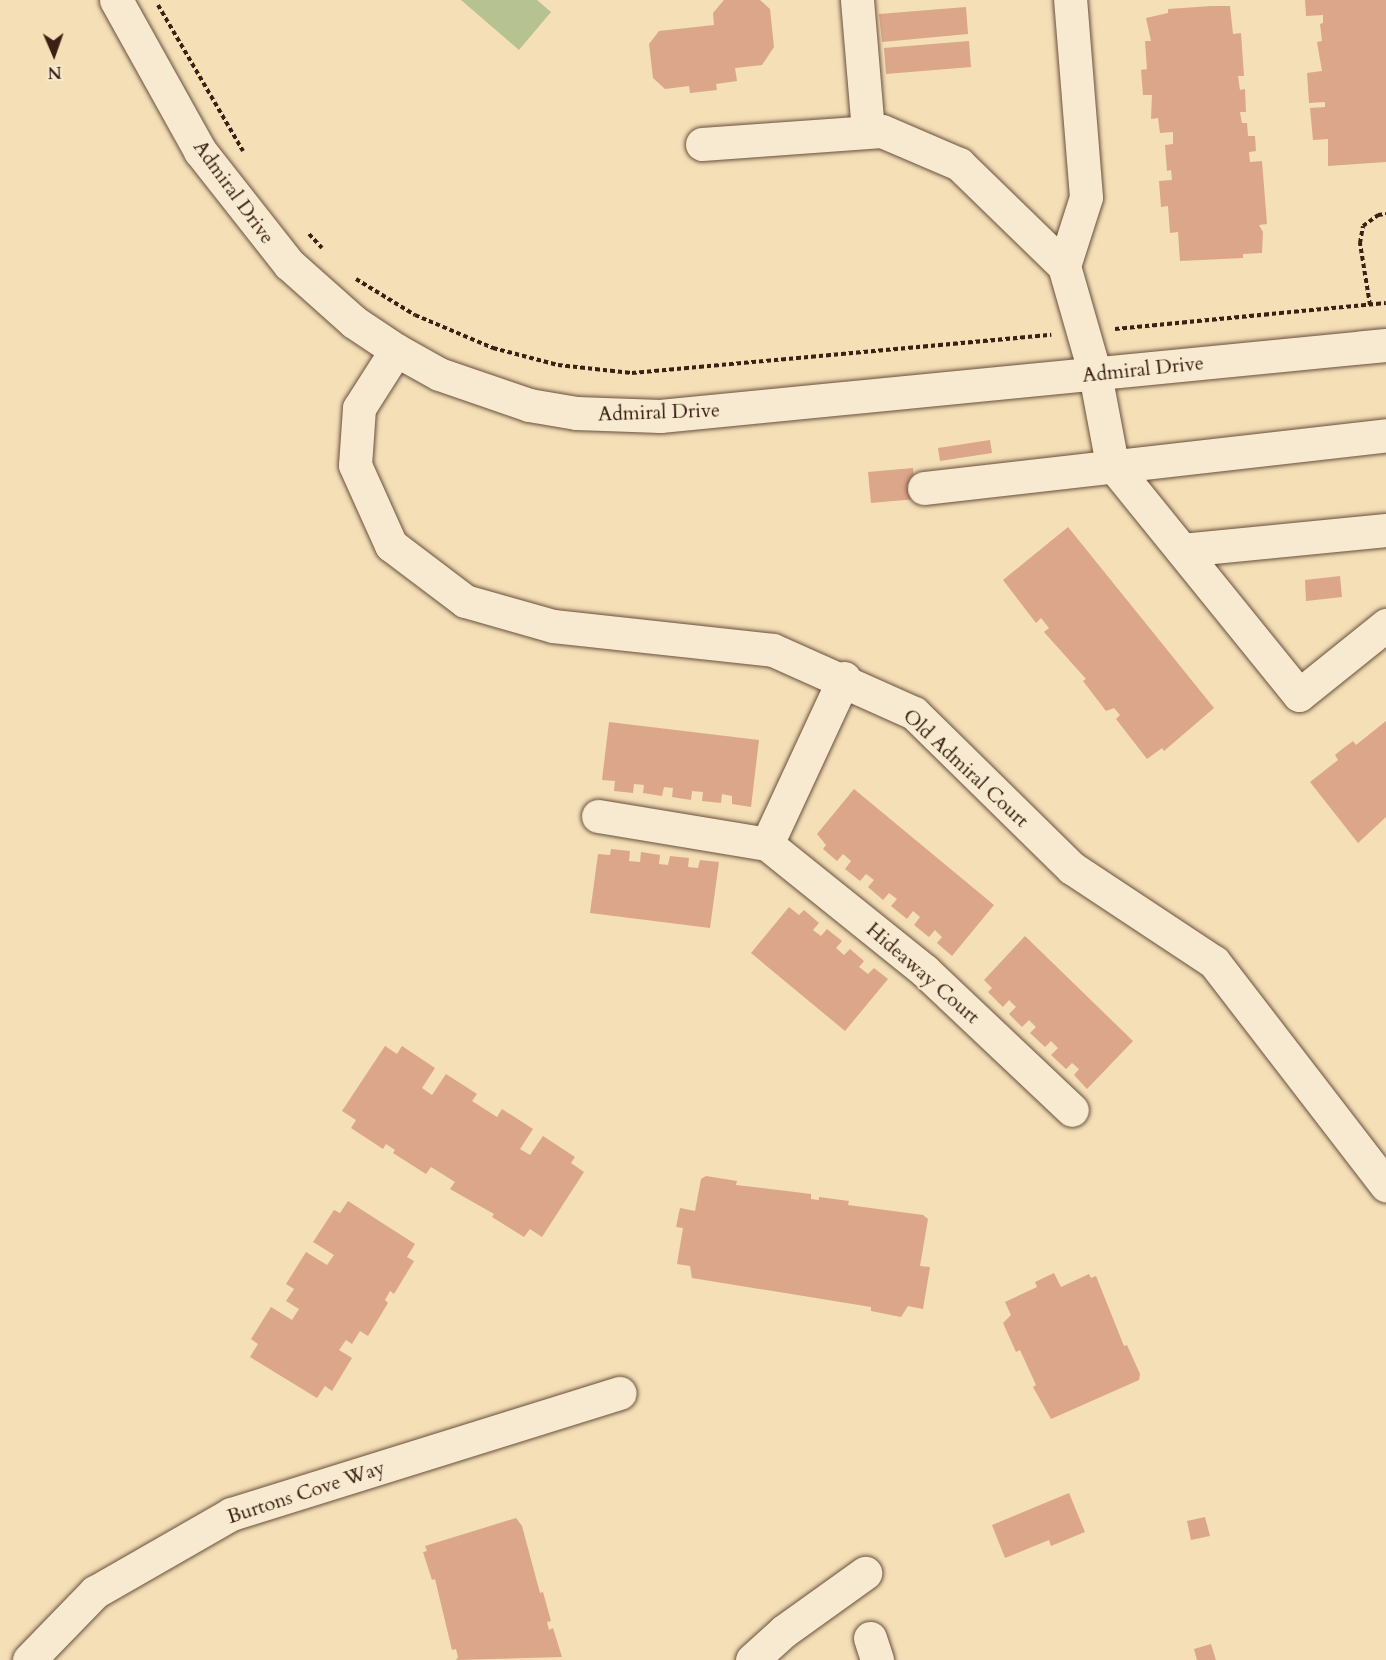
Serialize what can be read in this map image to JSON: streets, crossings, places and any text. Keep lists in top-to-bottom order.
{
  "streets": {
    "street": [
      "Admiral Drive",
      "Old Admiral Court",
      "Hideaway Court",
      "Burtons Cove Way"
    ]
  },
  "crossings": [
    ["Admiral Drive", "Old Admiral Court"]
  ],
  "north": "bottom"
}
